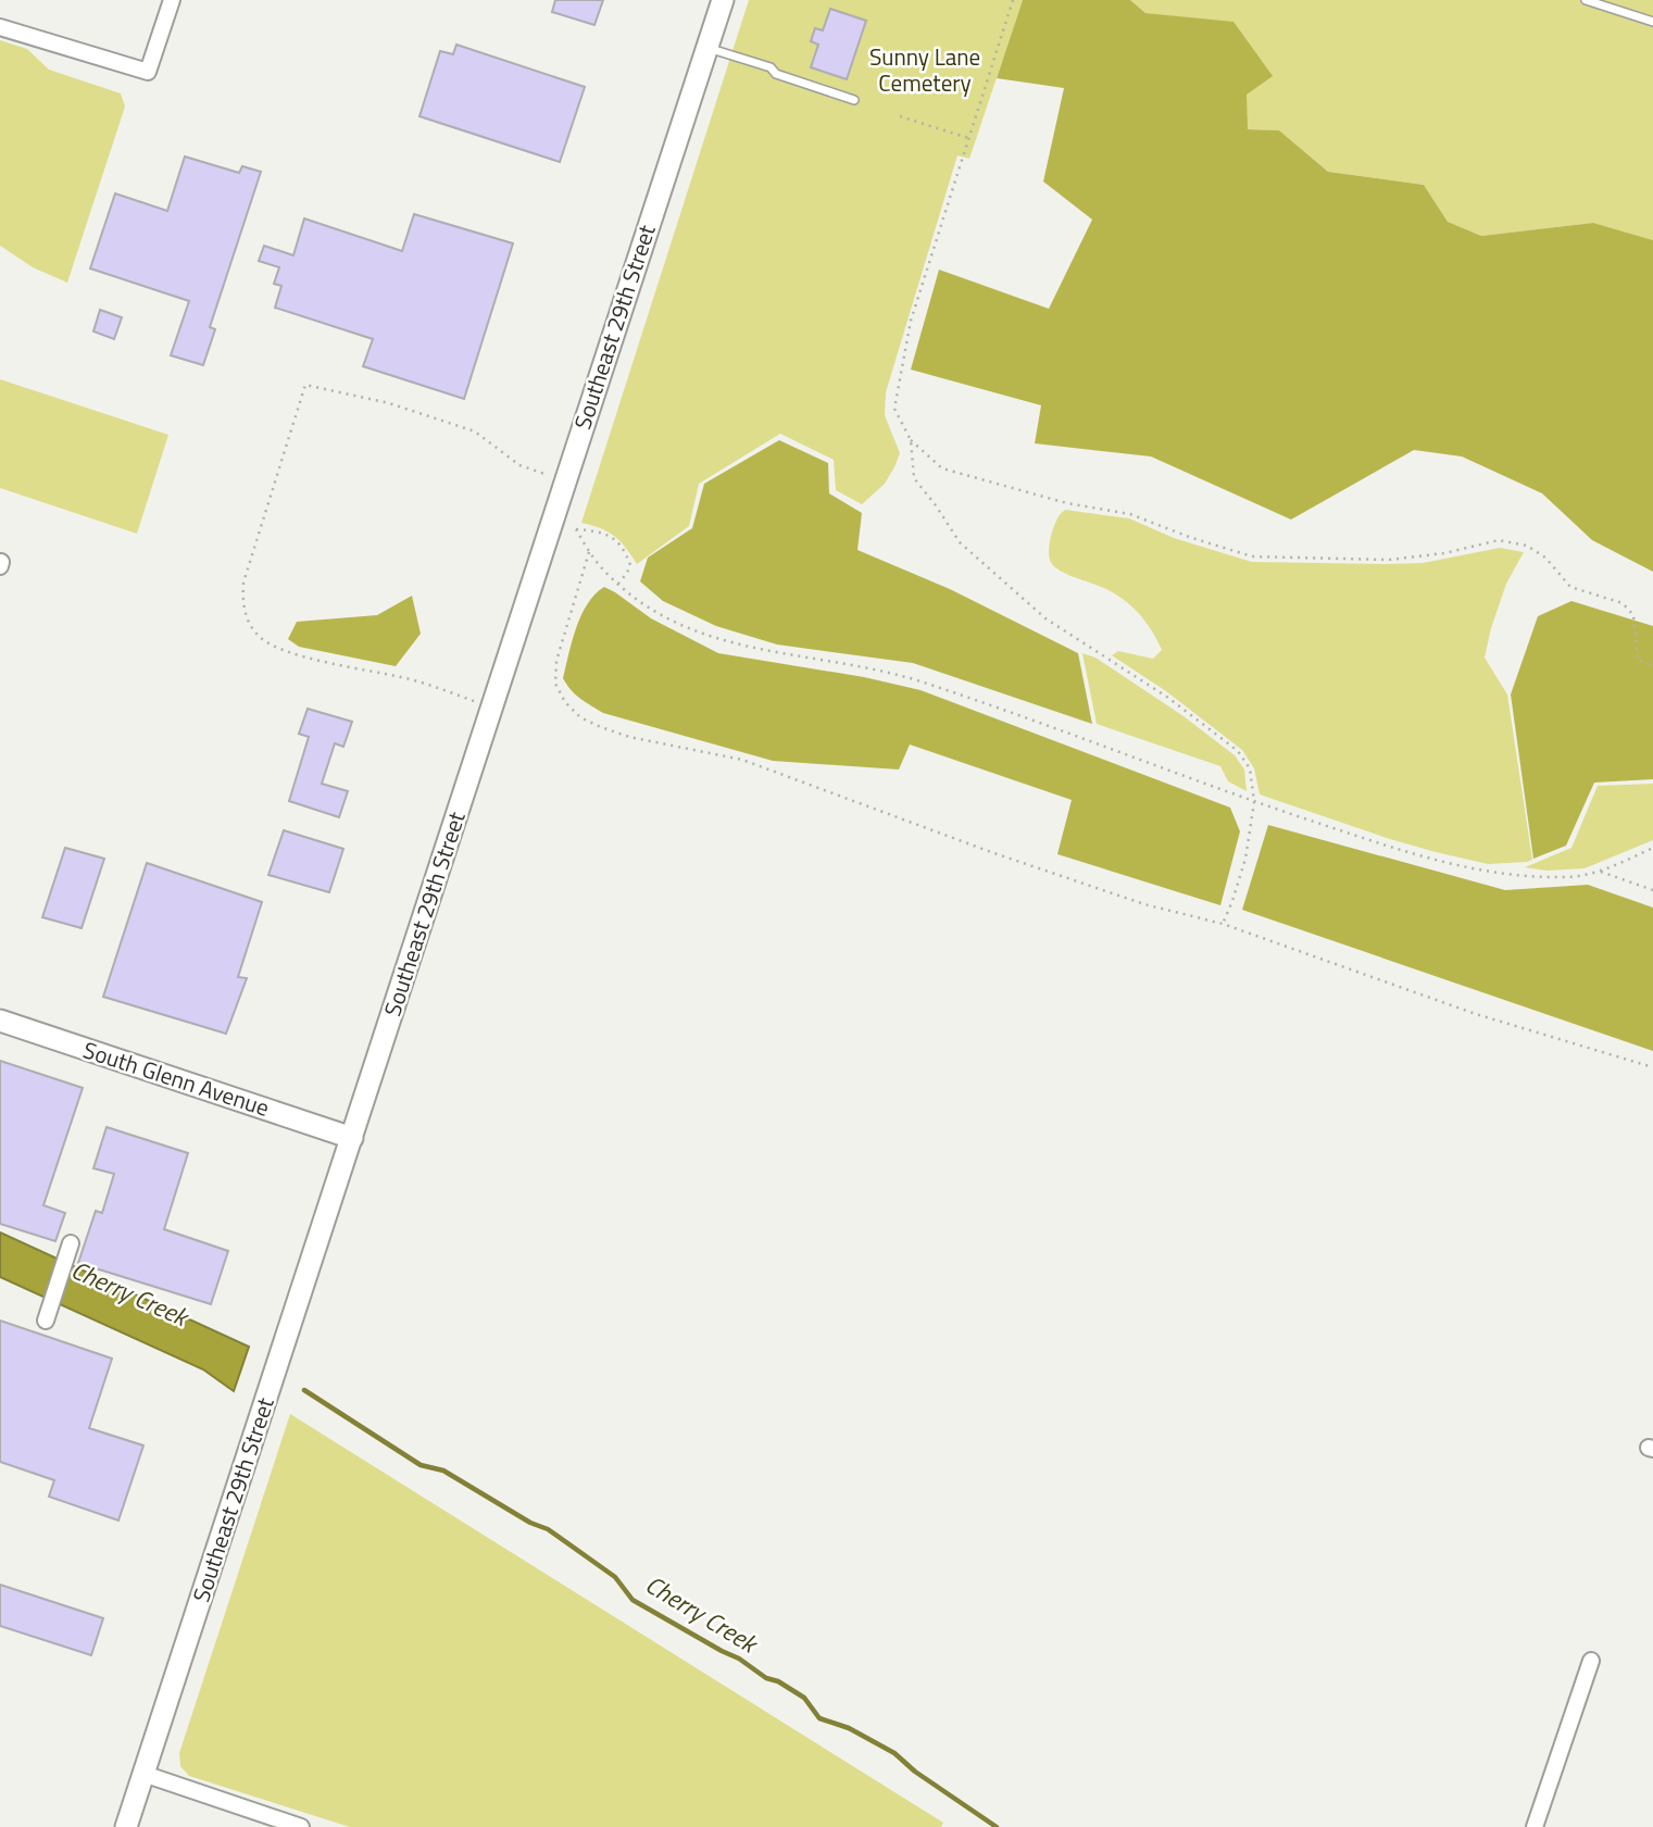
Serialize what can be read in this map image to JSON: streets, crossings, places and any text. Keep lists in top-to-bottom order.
{
  "streets": {
    "main road": ["Southeast 29th Street", "South Glenn Avenue"]
  },
  "crossings": [
    ["Southeast 29th Street", "South Glenn Avenue"]
  ],
  "water": ["Cherry Creek"],
  "parks": ["Sunny Lane Cemetery"]
}
